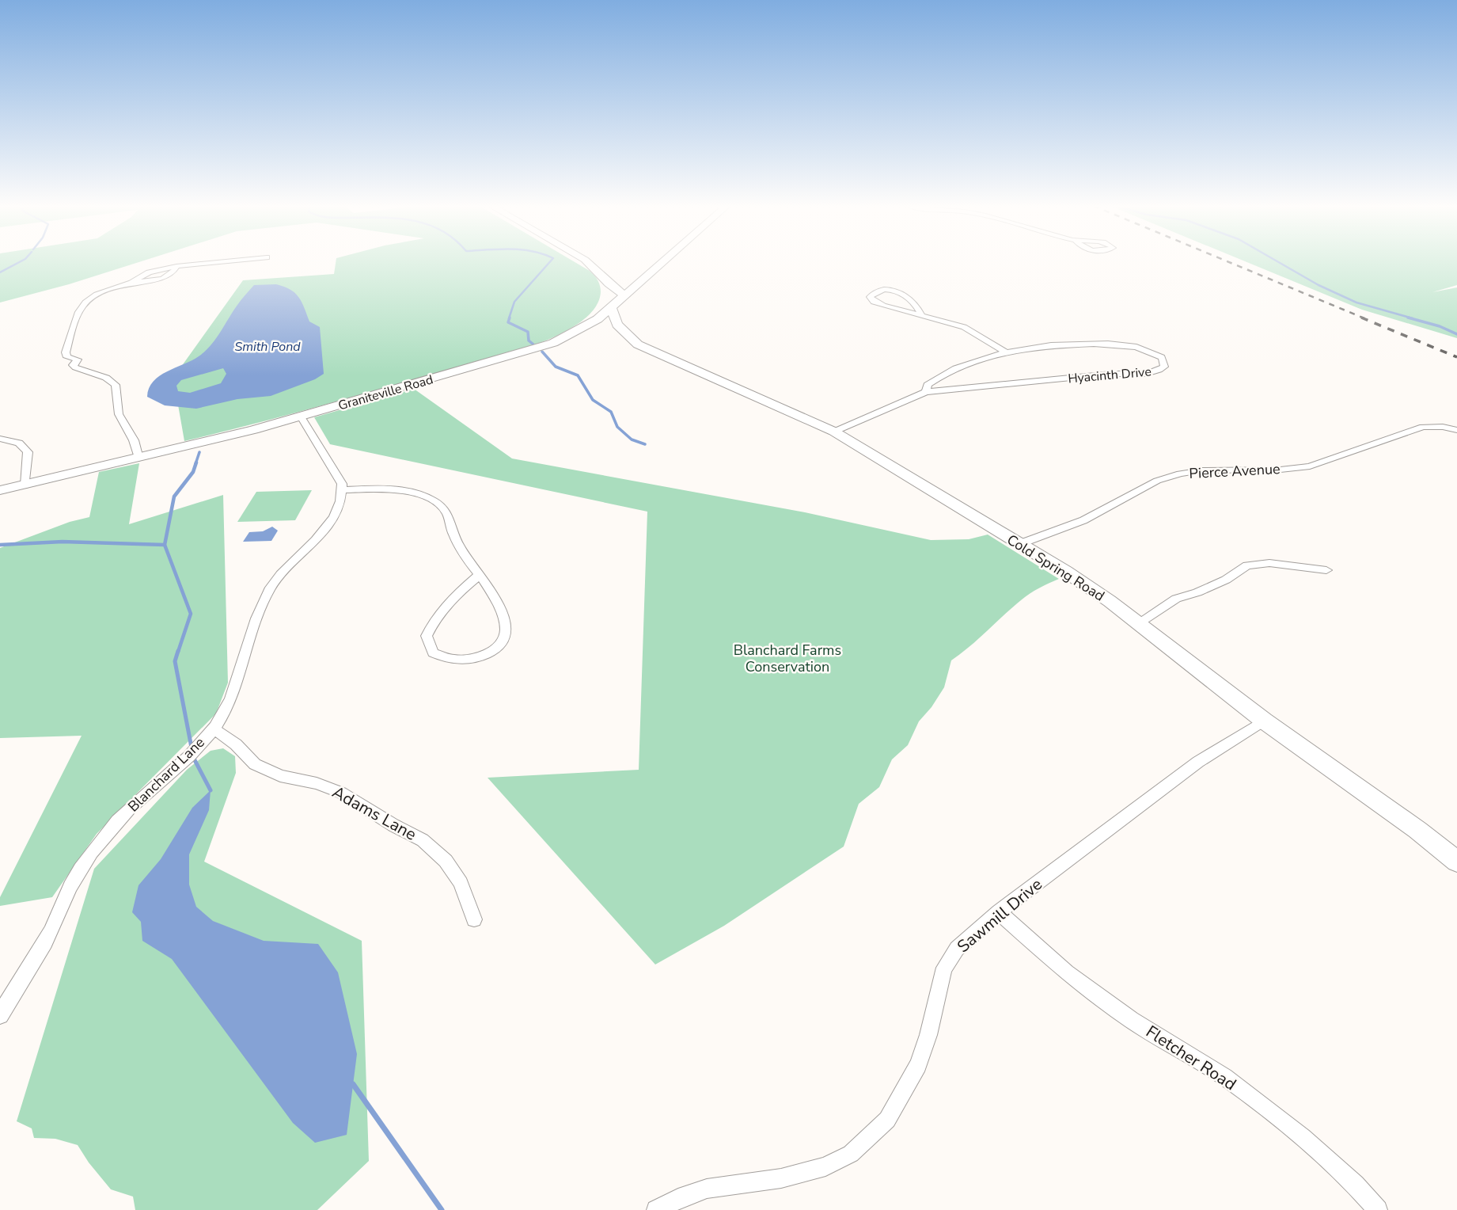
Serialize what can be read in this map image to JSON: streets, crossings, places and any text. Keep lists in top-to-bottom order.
{
  "streets": {
    "street": [
      "Hyacinth Drive",
      "Graniteville Road",
      "Pierce Avenue",
      "Cold Spring Road",
      "Blanchard Lane",
      "Adams Lane",
      "Sawmill Drive",
      "Fletcher Road"
    ]
  },
  "crossings": [
    ["Hyacinth Drive", "Cold Spring Road"],
    ["Graniteville Road", "Cold Spring Road"],
    ["Pierce Avenue", "Cold Spring Road"],
    ["Cold Spring Road", "Sawmill Drive"],
    ["Blanchard Lane", "Adams Lane"],
    ["Sawmill Drive", "Fletcher Road"]
  ],
  "water": ["Smith Pond"],
  "parks": ["Blanchard Farms Conservation"]
}
